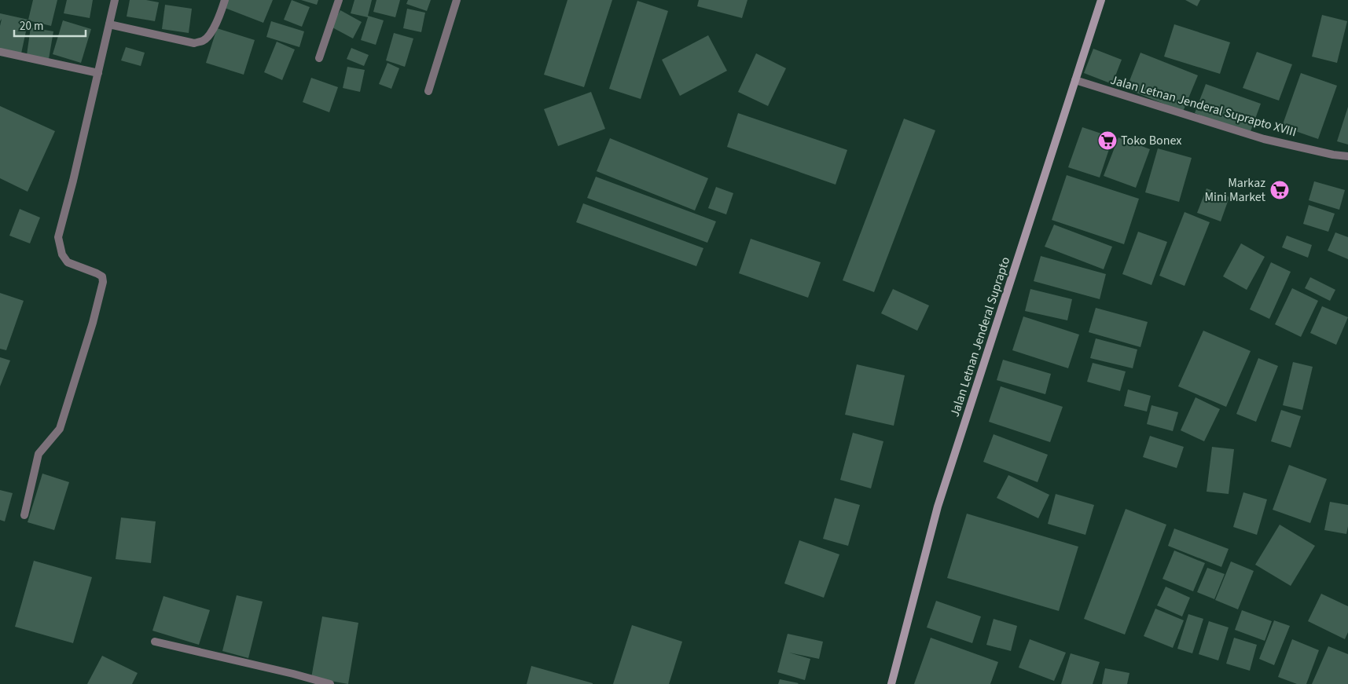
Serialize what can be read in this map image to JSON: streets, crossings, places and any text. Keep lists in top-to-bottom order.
{
  "streets": {
    "main road": ["Jalan Letnan Jenderal Suprapto"],
    "street": ["Jalan Letnan Jenderal Suprapto XVIII"]
  },
  "crossings": [
    ["Jalan Letnan Jenderal Suprapto XVIII", "Jalan Letnan Jenderal Suprapto"]
  ],
  "places": {
    "supermarket": ["Toko Bonex", "Markaz Mini Market"]
  },
  "scale_bar": "20 m"
}
